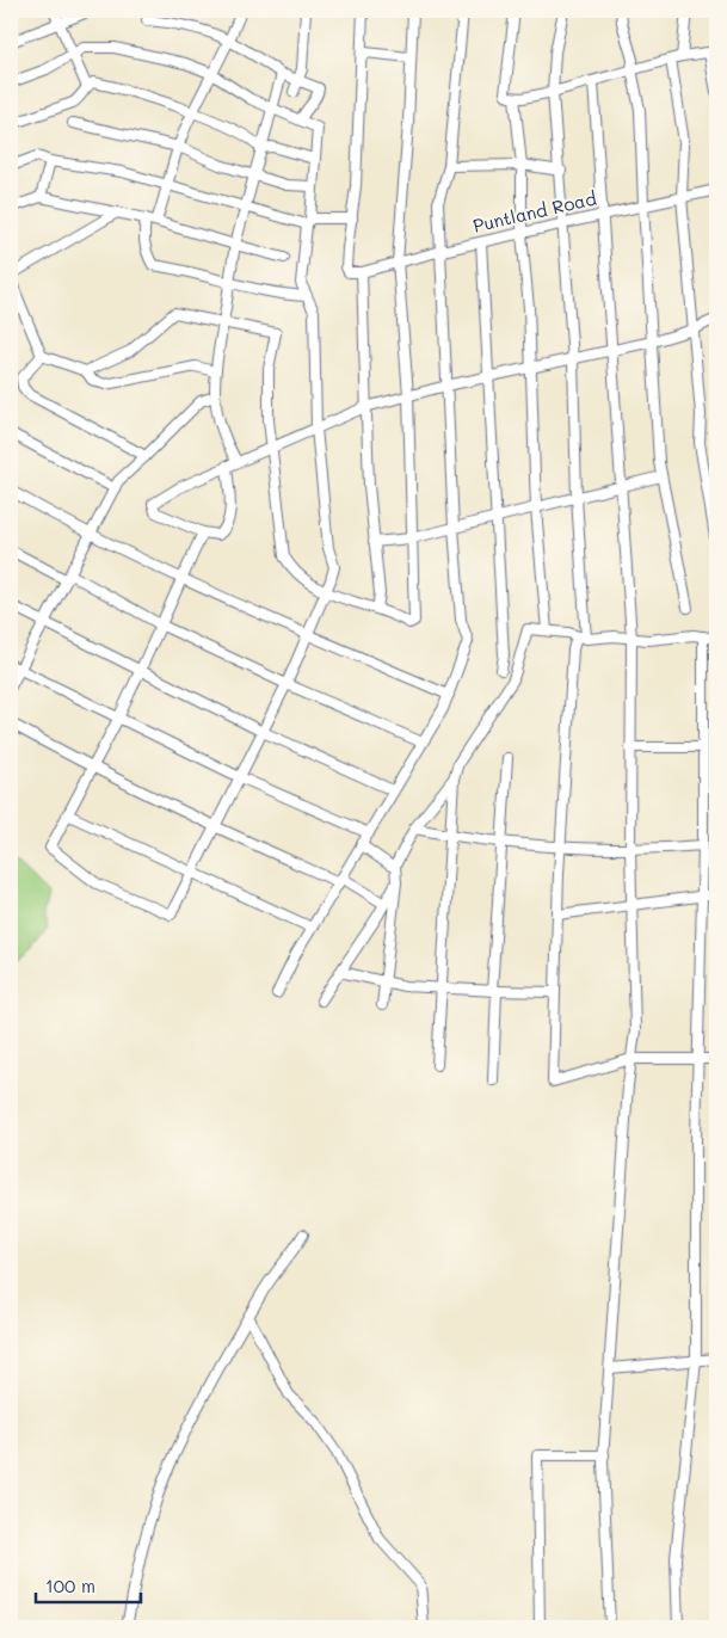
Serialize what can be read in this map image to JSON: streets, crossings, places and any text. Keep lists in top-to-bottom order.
{
  "streets": {
    "street": ["Puntland Road"]
  },
  "scale_bar": "100 m"
}
